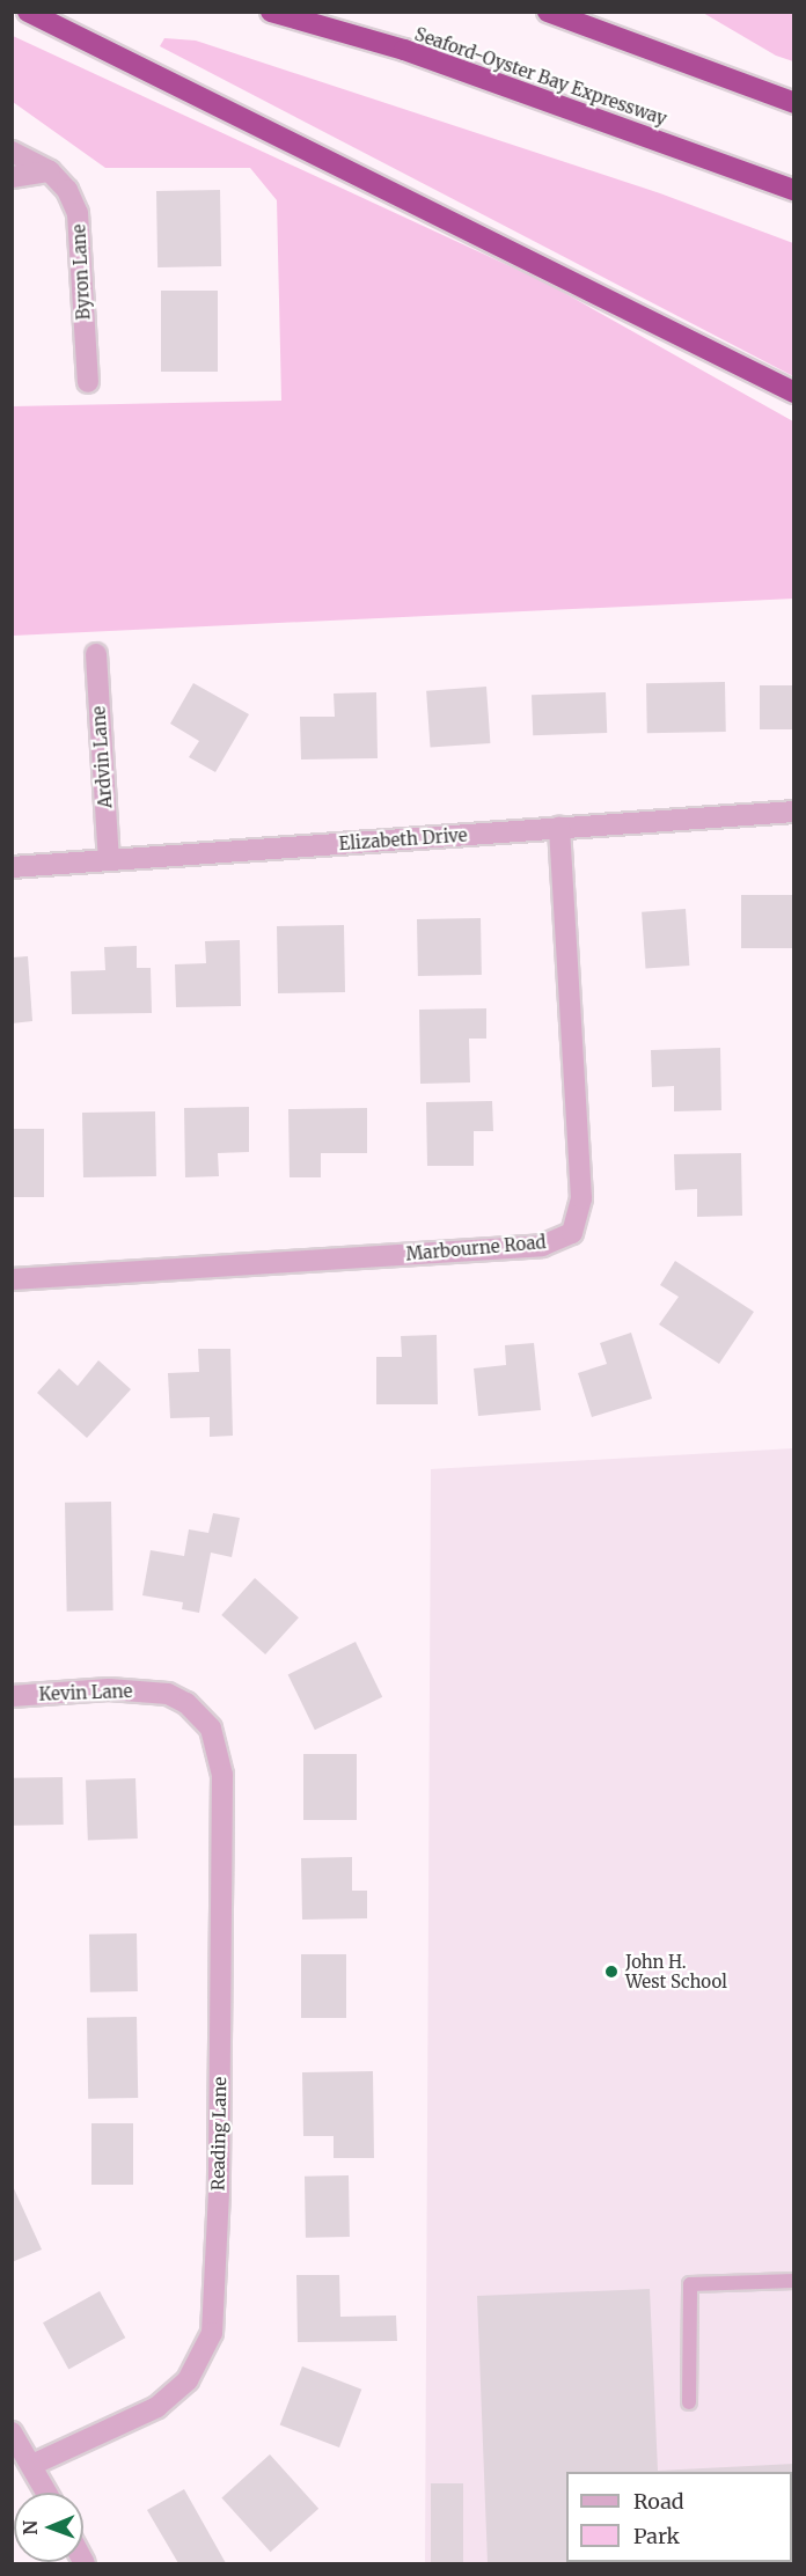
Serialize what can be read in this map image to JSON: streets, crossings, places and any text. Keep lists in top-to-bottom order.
{
  "streets": {
    "highway": ["Seaford-Oyster Bay Expressway"],
    "street": [
      "Byron Lane",
      "Ardvin Lane",
      "Elizabeth Drive",
      "Marbourne Road",
      "Kevin Lane",
      "Reading Lane"
    ]
  },
  "crossings": [
    ["Ardvin Lane", "Elizabeth Drive"],
    ["Elizabeth Drive", "Marbourne Road"],
    ["Kevin Lane", "Reading Lane"]
  ],
  "places": ["John H. West School"],
  "legend": ["Road", "Park"],
  "north": "left"
}
